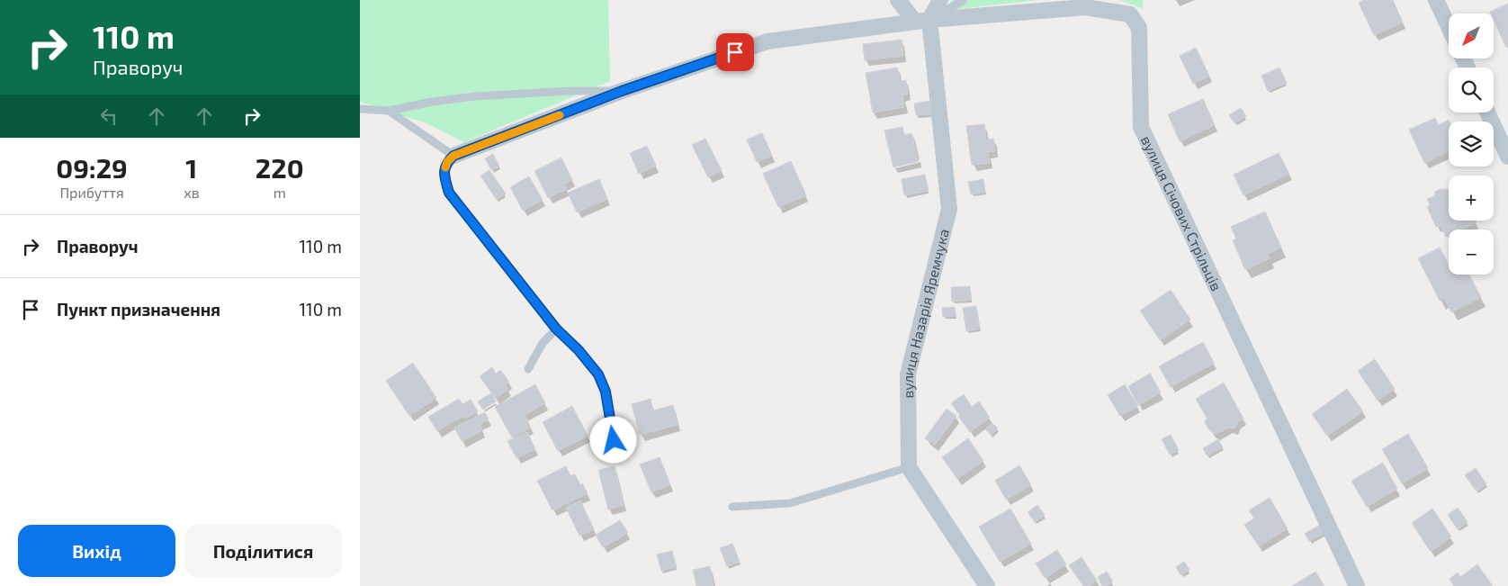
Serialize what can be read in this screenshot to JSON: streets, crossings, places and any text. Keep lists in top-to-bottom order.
{
  "streets": {
    "street": ["вулиця Січових Стрільців", "вулиця Назарія Яремчука"]
  },
  "crossings": [
    ["вулиця Січових Стрільців", "вулиця Назарія Яремчука"]
  ],
  "north": "bottom left",
  "page": {
    "turn": ["110 m", "Праворуч"],
    "map_buttons": ["+", "−"],
    "eta": [
      "09:29",
      "Прибуття",
      "1",
      "хв",
      "220",
      "m"
    ],
    "list": [
      {
        "name": "Праворуч",
        "value": "110 m"
      },
      {
        "name": "Пункт призначення",
        "value": "110 m"
      }
    ],
    "buttons": ["Вихід", "Поділитися"]
  }
}
